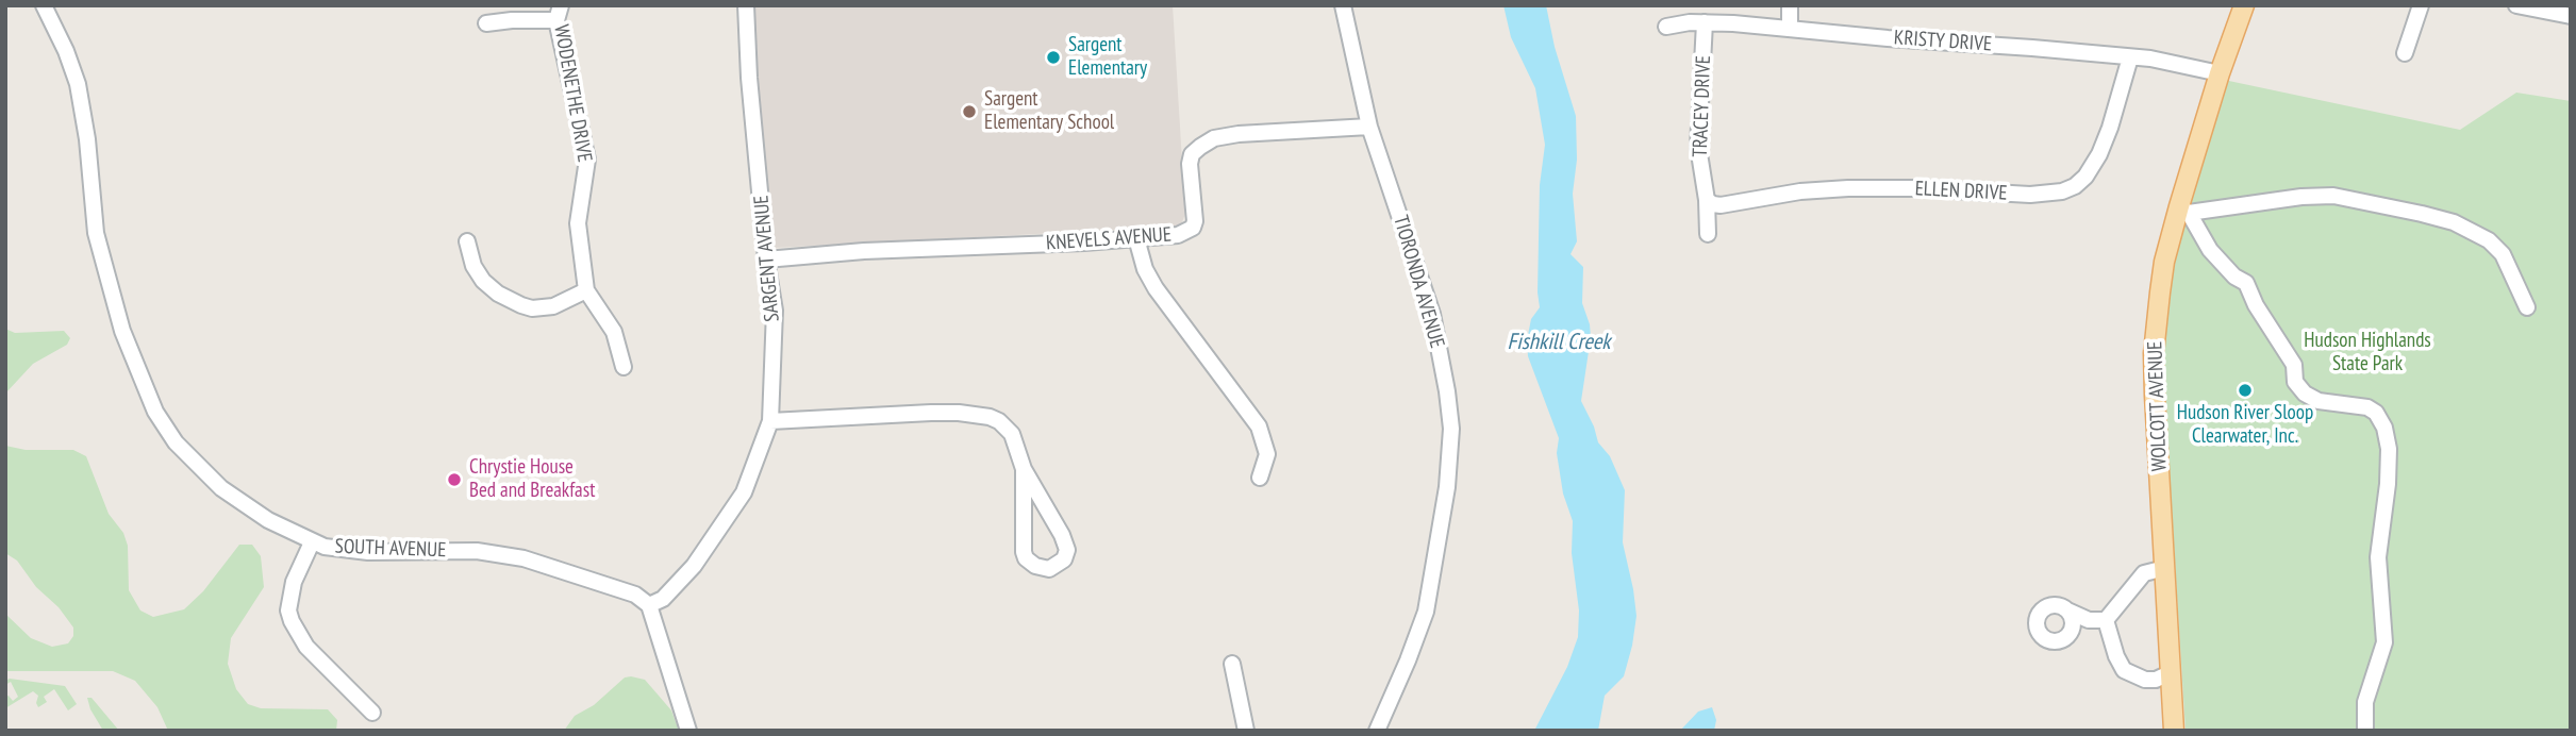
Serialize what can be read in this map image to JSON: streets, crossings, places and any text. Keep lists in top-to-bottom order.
{
  "streets": {
    "main road": ["WOLCOTT AVENUE"],
    "street": [
      "KRISTY DRIVE",
      "WODENETHE DRIVE",
      "TRACEY DRIVE",
      "ELLEN DRIVE",
      "KNEVELS AVENUE",
      "SARGENT AVENUE",
      "TIORONDA AVENUE",
      "SOUTH AVENUE"
    ]
  },
  "crossings": [
    ["KRISTY DRIVE", "TRACEY DRIVE"],
    ["KRISTY DRIVE", "ELLEN DRIVE"],
    ["KRISTY DRIVE", "WOLCOTT AVENUE"],
    ["TRACEY DRIVE", "ELLEN DRIVE"],
    ["KNEVELS AVENUE", "SARGENT AVENUE"],
    ["KNEVELS AVENUE", "TIORONDA AVENUE"],
    ["SARGENT AVENUE", "SOUTH AVENUE"]
  ],
  "water": ["Fishkill Creek"],
  "parks": ["Hudson Highlands State Park"],
  "places": [
    "Sargent Elementary",
    "Sargent Elementary School",
    "Hudson River Sloop Clearwater, Inc.",
    "Chrystie House Bed and Breakfast"
  ]
}
